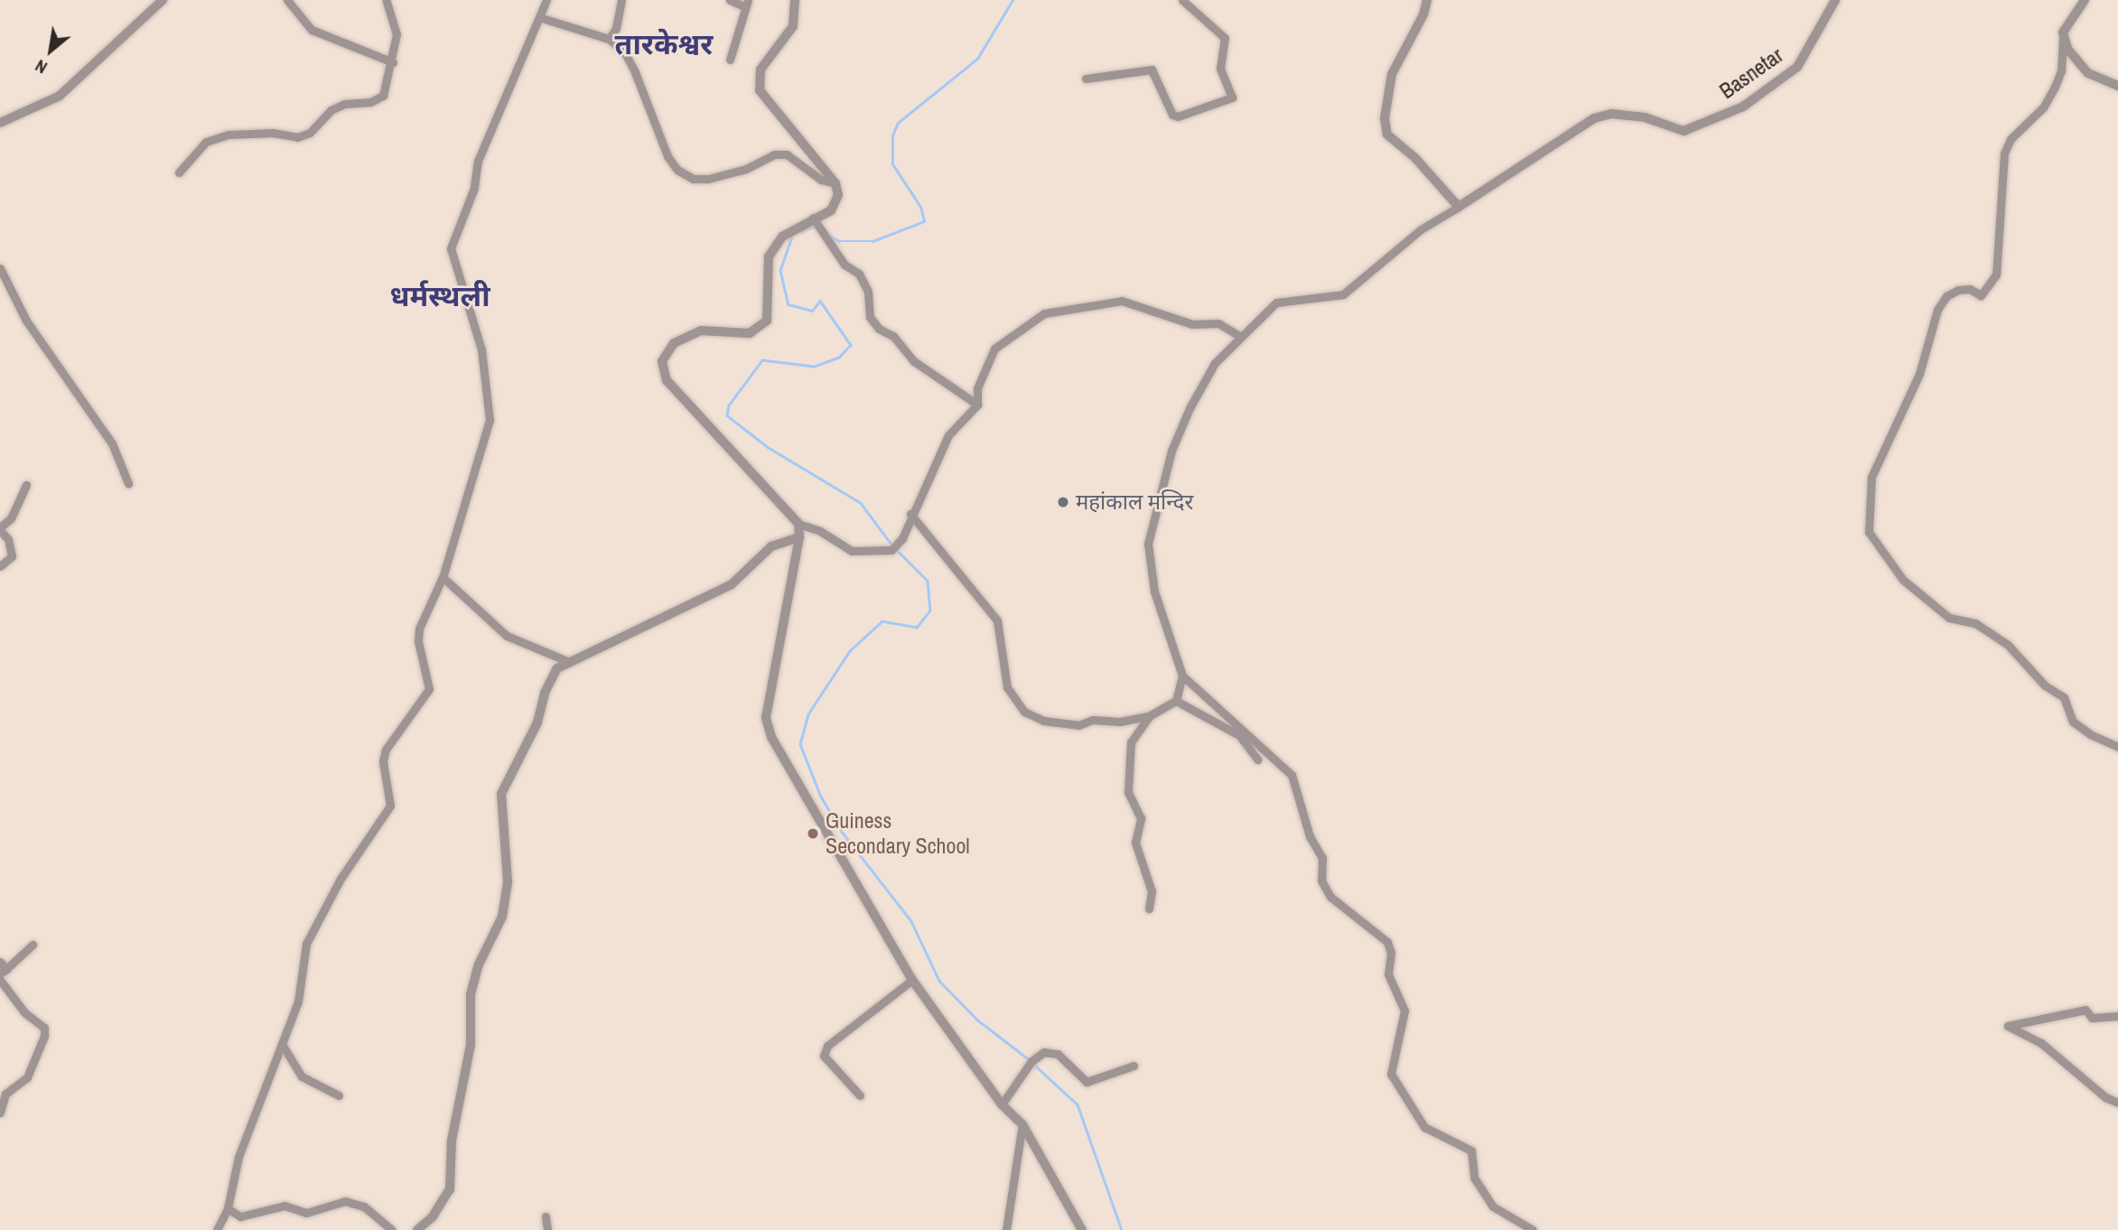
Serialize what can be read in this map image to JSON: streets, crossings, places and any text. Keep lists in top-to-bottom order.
{
  "streets": {
    "street": ["Basnetar"]
  },
  "districts": ["तारकेश्वर", "धर्मस्थली"],
  "places": ["महांकाल मन्दिर", "Guiness Secondary School"],
  "north": "bottom left"
}
